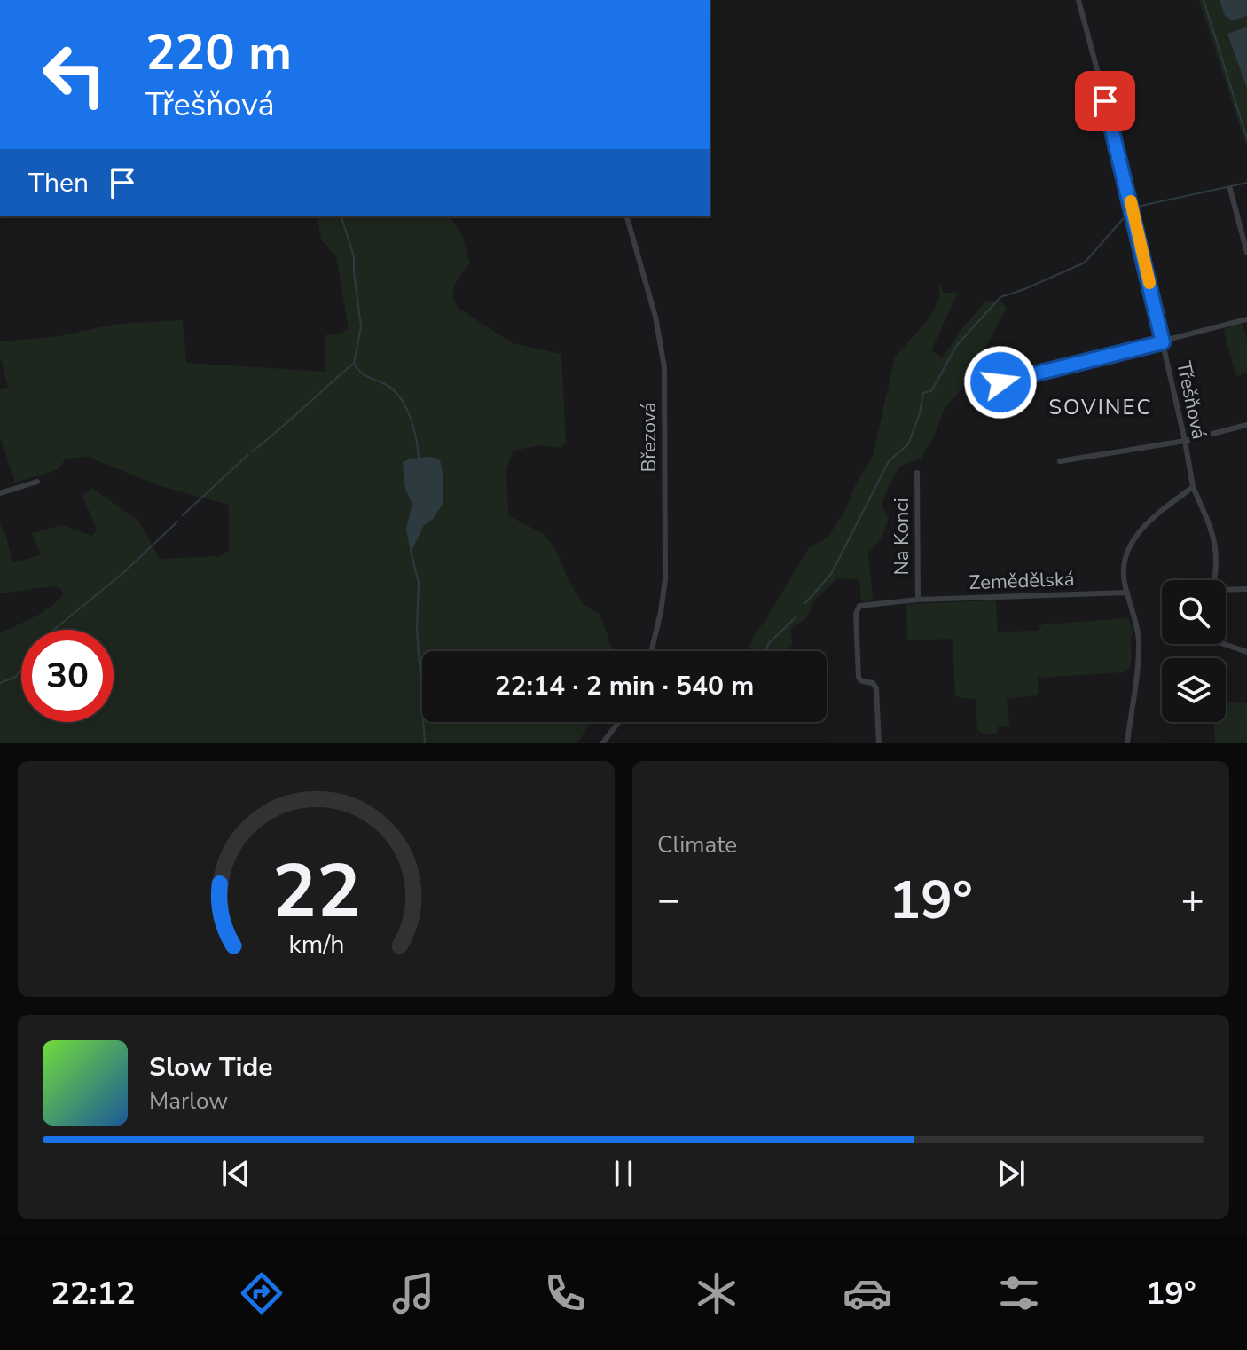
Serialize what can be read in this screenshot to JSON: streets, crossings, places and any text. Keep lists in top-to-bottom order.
{
  "streets": {
    "street": [
      "Třešňová",
      "Březová",
      "Na Konci",
      "Zemědělská"
    ]
  },
  "crossings": [
    ["Na Konci", "Zemědělská"]
  ],
  "districts": ["SOVINEC"],
  "page": {
    "turn": ["220 m", "Třešňová"],
    "then": "Then",
    "limit": "30",
    "trip": "22:14 · 2 min · 540 m",
    "tile": "Climate",
    "heat": ["−", "19°", "+"],
    "song": ["Slow Tide", "Marlow"],
    "tabs": ["22:12", "19°"],
    "gauge": ["22", "km/h"]
  }
}
